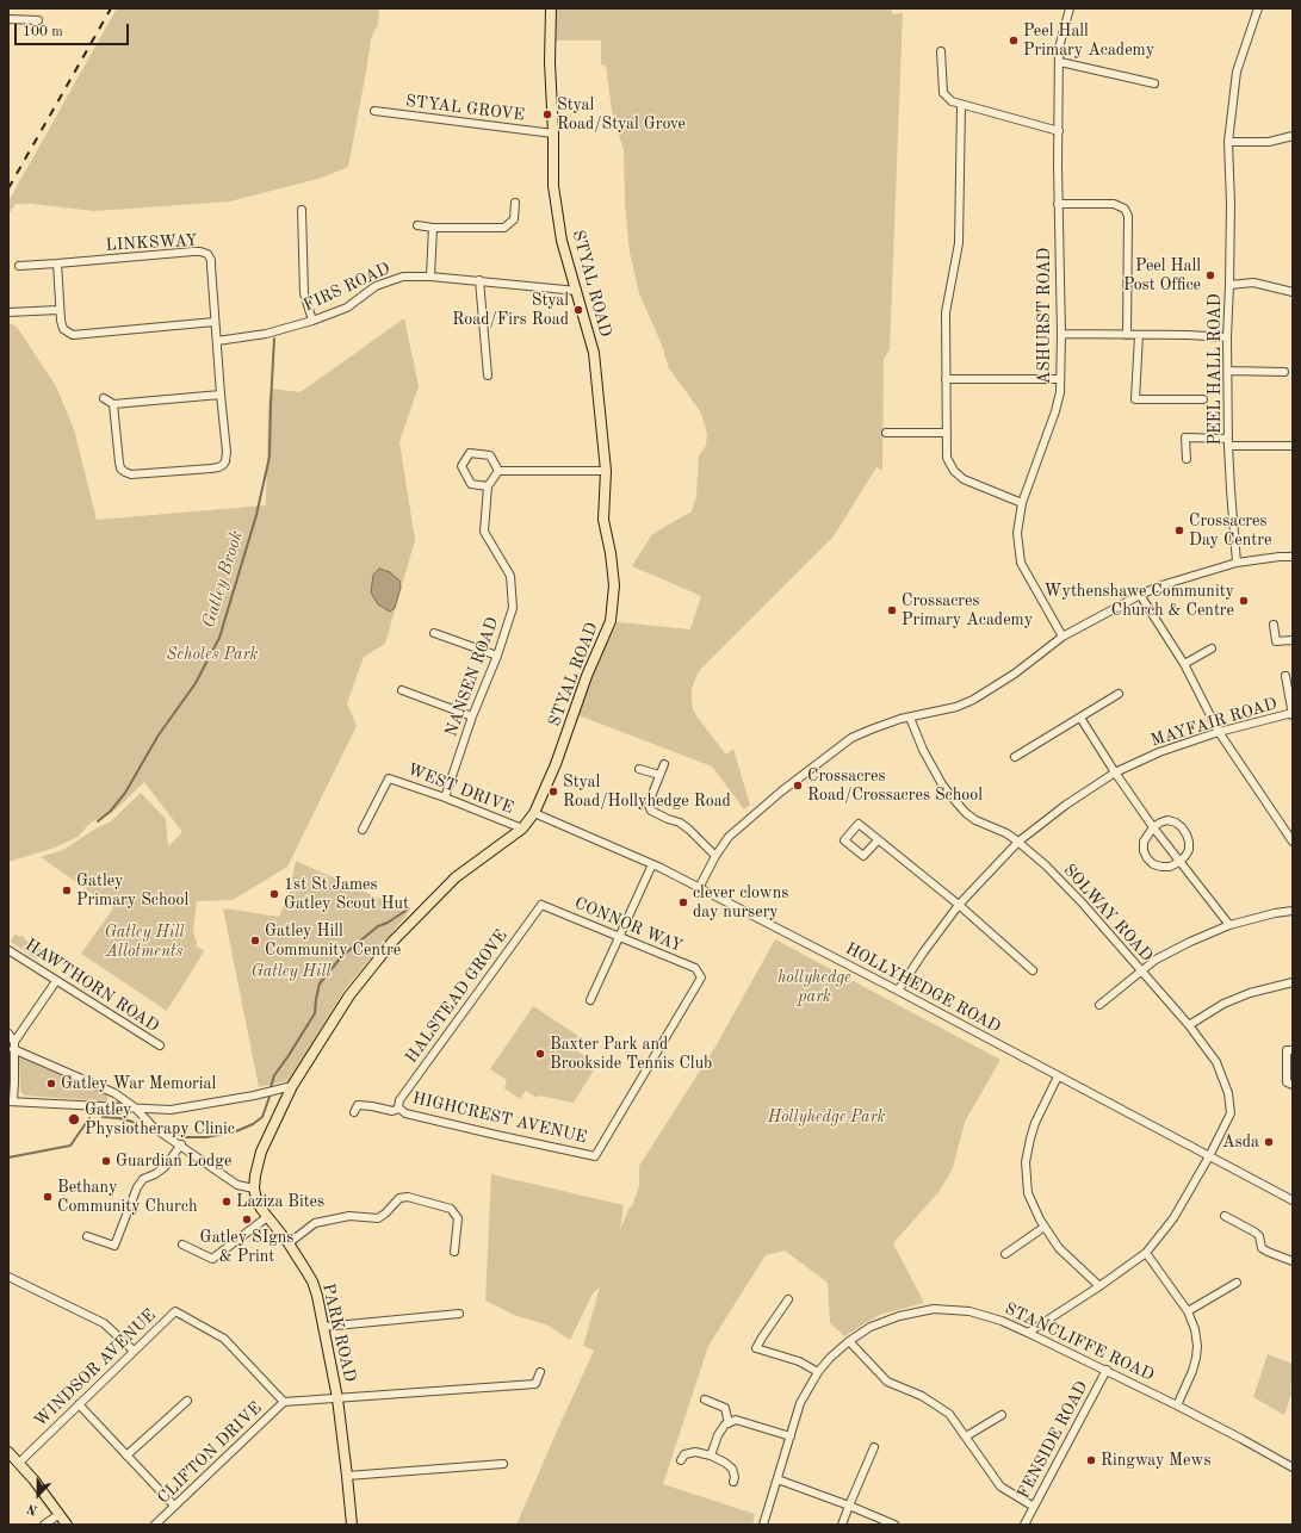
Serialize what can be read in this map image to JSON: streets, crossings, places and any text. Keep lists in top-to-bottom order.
{
  "streets": {
    "main road": ["STYAL ROAD", "PARK ROAD"],
    "street": [
      "STYAL GROVE",
      "LINKSWAY",
      "FIRS ROAD",
      "ASHURST ROAD",
      "PEEL HALL ROAD",
      "NANSEN ROAD",
      "MAYFAIR ROAD",
      "WEST DRIVE",
      "SOLWAY ROAD",
      "CONNOR WAY",
      "HAWTHORN ROAD",
      "HOLLYHEDGE ROAD",
      "HALSTEAD GROVE",
      "HIGHCREST AVENUE",
      "STANCLIFFE ROAD",
      "WINDSOR AVENUE",
      "FENSIDE ROAD",
      "CLIFTON DRIVE"
    ]
  },
  "crossings": [
    ["STYAL GROVE", "STYAL ROAD"],
    ["LINKSWAY", "FIRS ROAD"],
    ["STYAL ROAD", "FIRS ROAD"],
    ["STYAL ROAD", "WEST DRIVE"],
    ["STYAL ROAD", "HOLLYHEDGE ROAD"],
    ["NANSEN ROAD", "WEST DRIVE"],
    ["MAYFAIR ROAD", "SOLWAY ROAD"],
    ["MAYFAIR ROAD", "HOLLYHEDGE ROAD"],
    ["SOLWAY ROAD", "HOLLYHEDGE ROAD"],
    ["SOLWAY ROAD", "STANCLIFFE ROAD"],
    ["CONNOR WAY", "HALSTEAD GROVE"],
    ["CONNOR WAY", "HIGHCREST AVENUE"],
    ["HALSTEAD GROVE", "HIGHCREST AVENUE"],
    ["STANCLIFFE ROAD", "FENSIDE ROAD"],
    ["WINDSOR AVENUE", "CLIFTON DRIVE"]
  ],
  "water": ["Gatley Brook"],
  "parks": [
    "Scholes Park",
    "Gatley Hill Allotments",
    "Gatley Hill",
    "hollyhedge park",
    "Hollyhedge Park"
  ],
  "places": [
    "Peel Hall Primary Academy",
    "Styal Road/Styal Grove",
    "Peel Hall Post Office",
    "Styal Road/Firs Road",
    "Crossacres Day Centre",
    "Wythenshawe Community Church & Centre",
    "Crossacres Primary Academy",
    "Crossacres Road/Crossacres School",
    "Styal Road/Hollyhedge Road",
    "Gatley Primary School",
    "1st St James Gatley Scout Hut",
    "clever clowns day nursery",
    "Gatley Hill Community Centre",
    "Baxter Park and Brookside Tennis Club",
    "Gatley War Memorial",
    "Gatley Physiotherapy Clinic",
    "Asda",
    "Guardian Lodge",
    "Bethany Community Church",
    "Laziza Bites",
    "Gatley SIgns & Print",
    "Ringway Mews"
  ],
  "scale_bar": "100 m",
  "north": "bottom"
}
